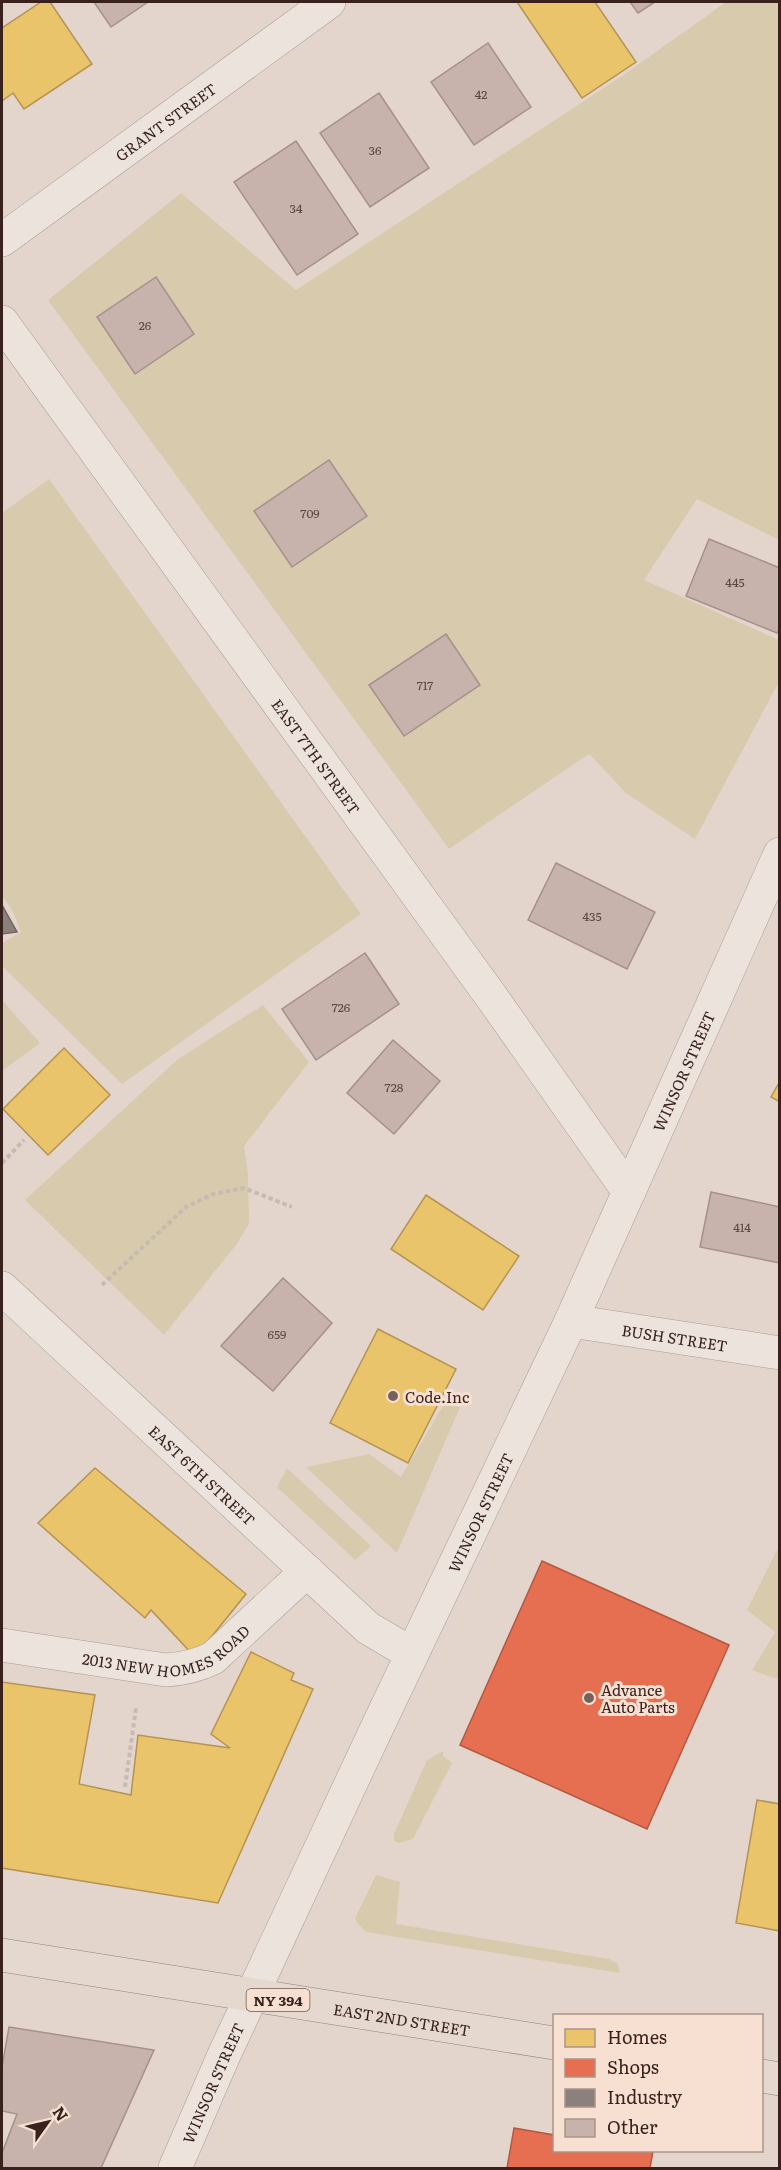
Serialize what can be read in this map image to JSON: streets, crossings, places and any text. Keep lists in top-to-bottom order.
{
  "streets": {
    "main road": ["NY 394", "EAST 2ND STREET"],
    "street": [
      "GRANT STREET",
      "EAST 7TH STREET",
      "WINSOR STREET",
      "BUSH STREET",
      "EAST 6TH STREET",
      "2013 NEW HOMES ROAD"
    ]
  },
  "crossings": [
    ["EAST 7TH STREET", "WINSOR STREET"],
    ["WINSOR STREET", "BUSH STREET"],
    ["WINSOR STREET", "EAST 6TH STREET"],
    ["WINSOR STREET", "EAST 2ND STREET"],
    ["EAST 6TH STREET", "2013 NEW HOMES ROAD"]
  ],
  "places": ["Code.Inc", "Advance Auto Parts"],
  "house_numbers": [
    "42",
    "36",
    "34",
    "26",
    "709",
    "445",
    "717",
    "435",
    "726",
    "728",
    "414",
    "659"
  ],
  "legend": [
    "Homes",
    "Shops",
    "Industry",
    "Other"
  ],
  "north": "top right"
}
